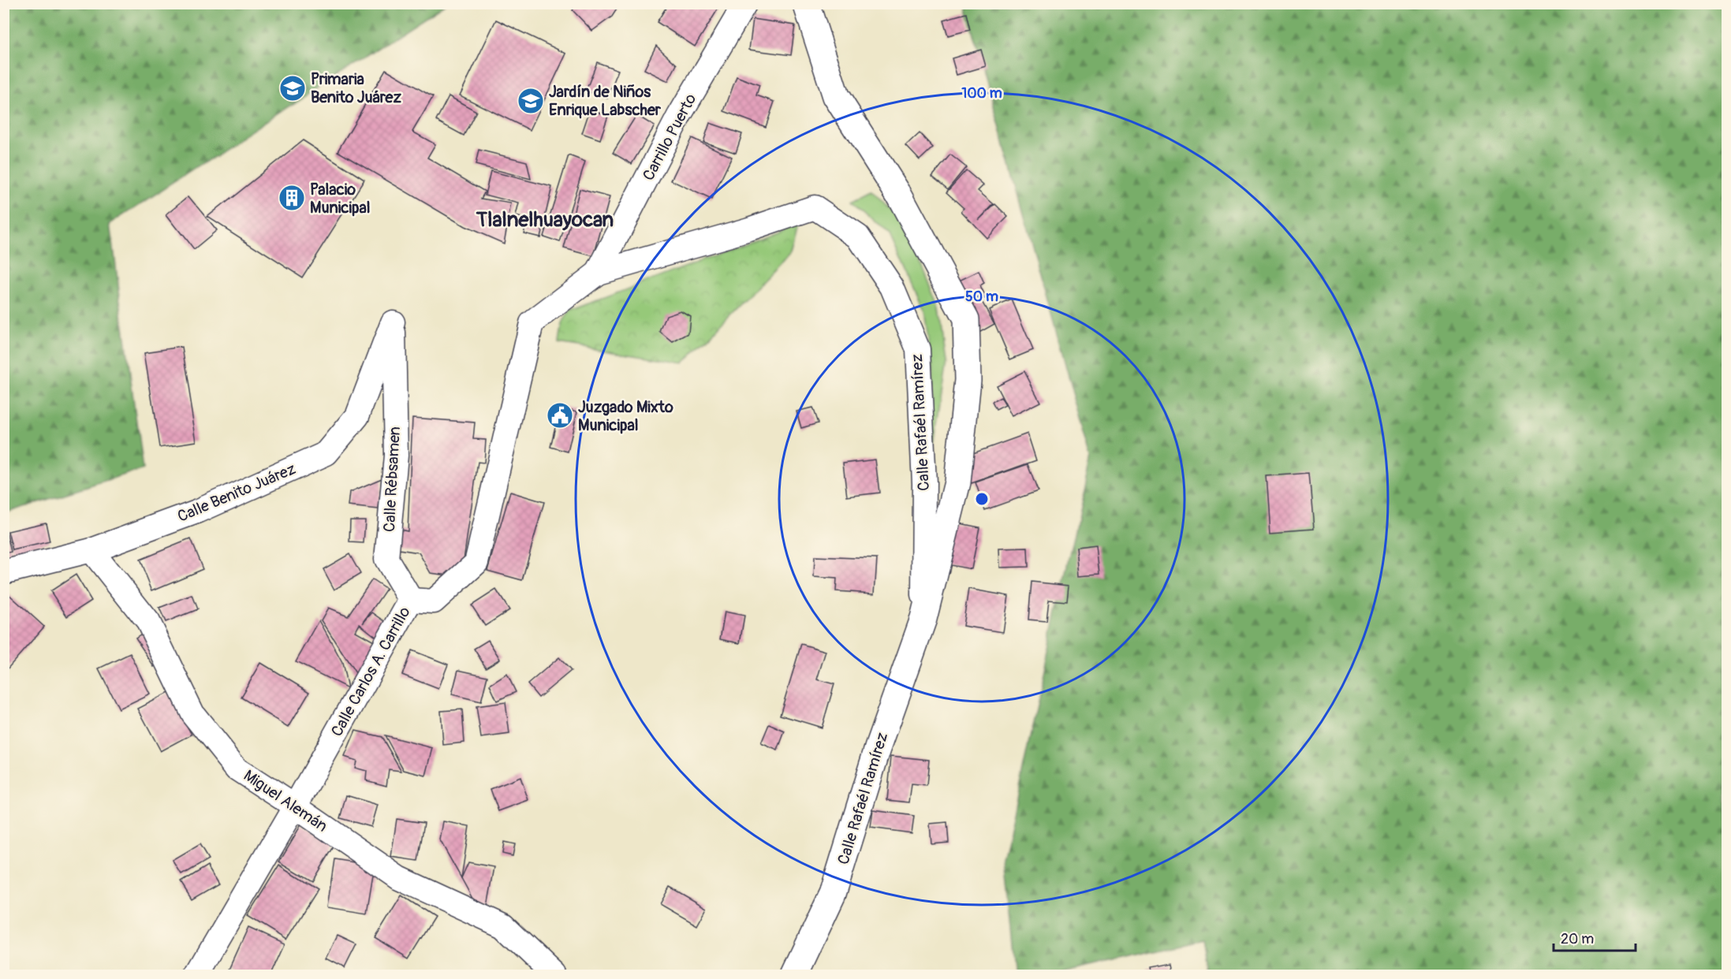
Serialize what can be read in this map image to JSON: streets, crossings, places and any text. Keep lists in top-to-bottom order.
{
  "streets": {
    "main road": ["Calle Rafaél Ramírez"],
    "street": [
      "Carrillo Puerto",
      "Calle Rébsamen",
      "Calle Benito Juárez",
      "Calle Carlos A. Carrillo",
      "Miguel Alemán"
    ]
  },
  "crossings": [
    ["Carrillo Puerto", "Calle Rafaél Ramírez"],
    ["Carrillo Puerto", "Calle Carlos A. Carrillo"],
    ["Calle Rafaél Ramírez", "Calle Carlos A. Carrillo"],
    ["Calle Rébsamen", "Calle Benito Juárez"],
    ["Calle Rébsamen", "Calle Carlos A. Carrillo"],
    ["Calle Benito Juárez", "Miguel Alemán"],
    ["Calle Carlos A. Carrillo", "Miguel Alemán"]
  ],
  "districts": ["Tlalnelhuayocan"],
  "places": {
    "school or university": ["Primaria Benito Juárez", "Jardín de Niños Enrique Labscher"],
    "building": ["Palacio Municipal"],
    "public building": ["Juzgado Mixto Municipal"]
  },
  "scale_bar": "20 m",
  "rings": ["100 m", "50 m"]
}
